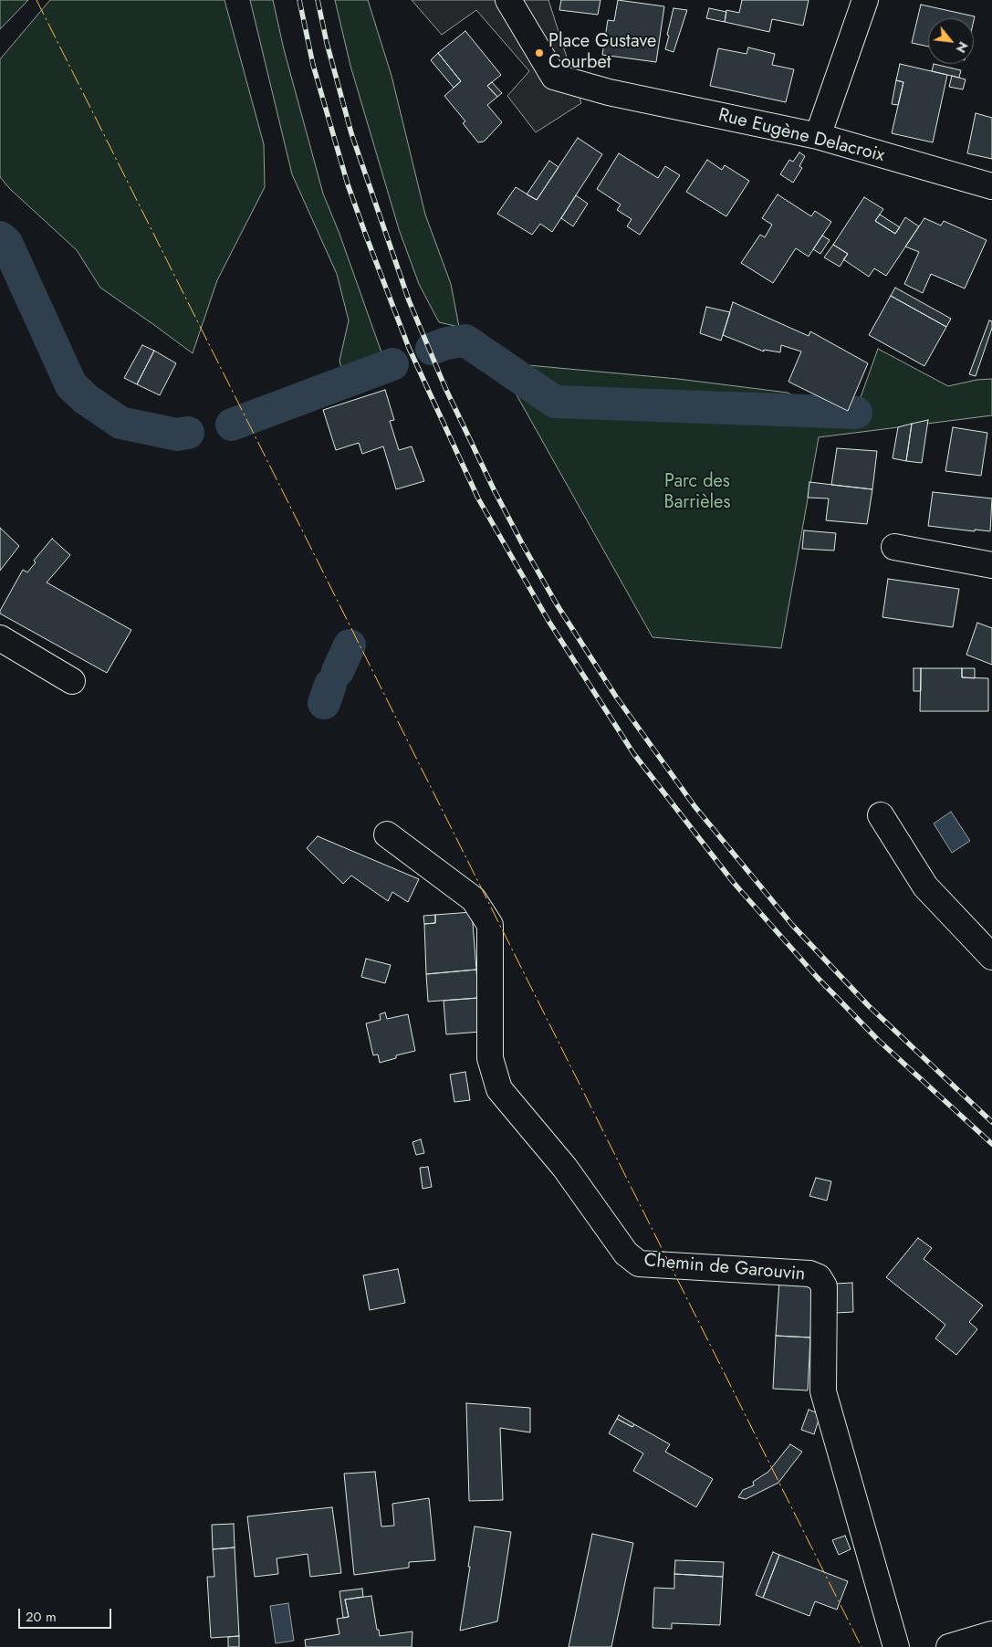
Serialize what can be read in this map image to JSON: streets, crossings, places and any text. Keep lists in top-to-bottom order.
{
  "streets": {
    "street": ["Rue Eugène Delacroix", "Chemin de Garouvin"]
  },
  "parks": ["Parc des Barrièles"],
  "places": ["Place Gustave Courbet"],
  "scale_bar": "20 m",
  "north": "bottom right"
}
